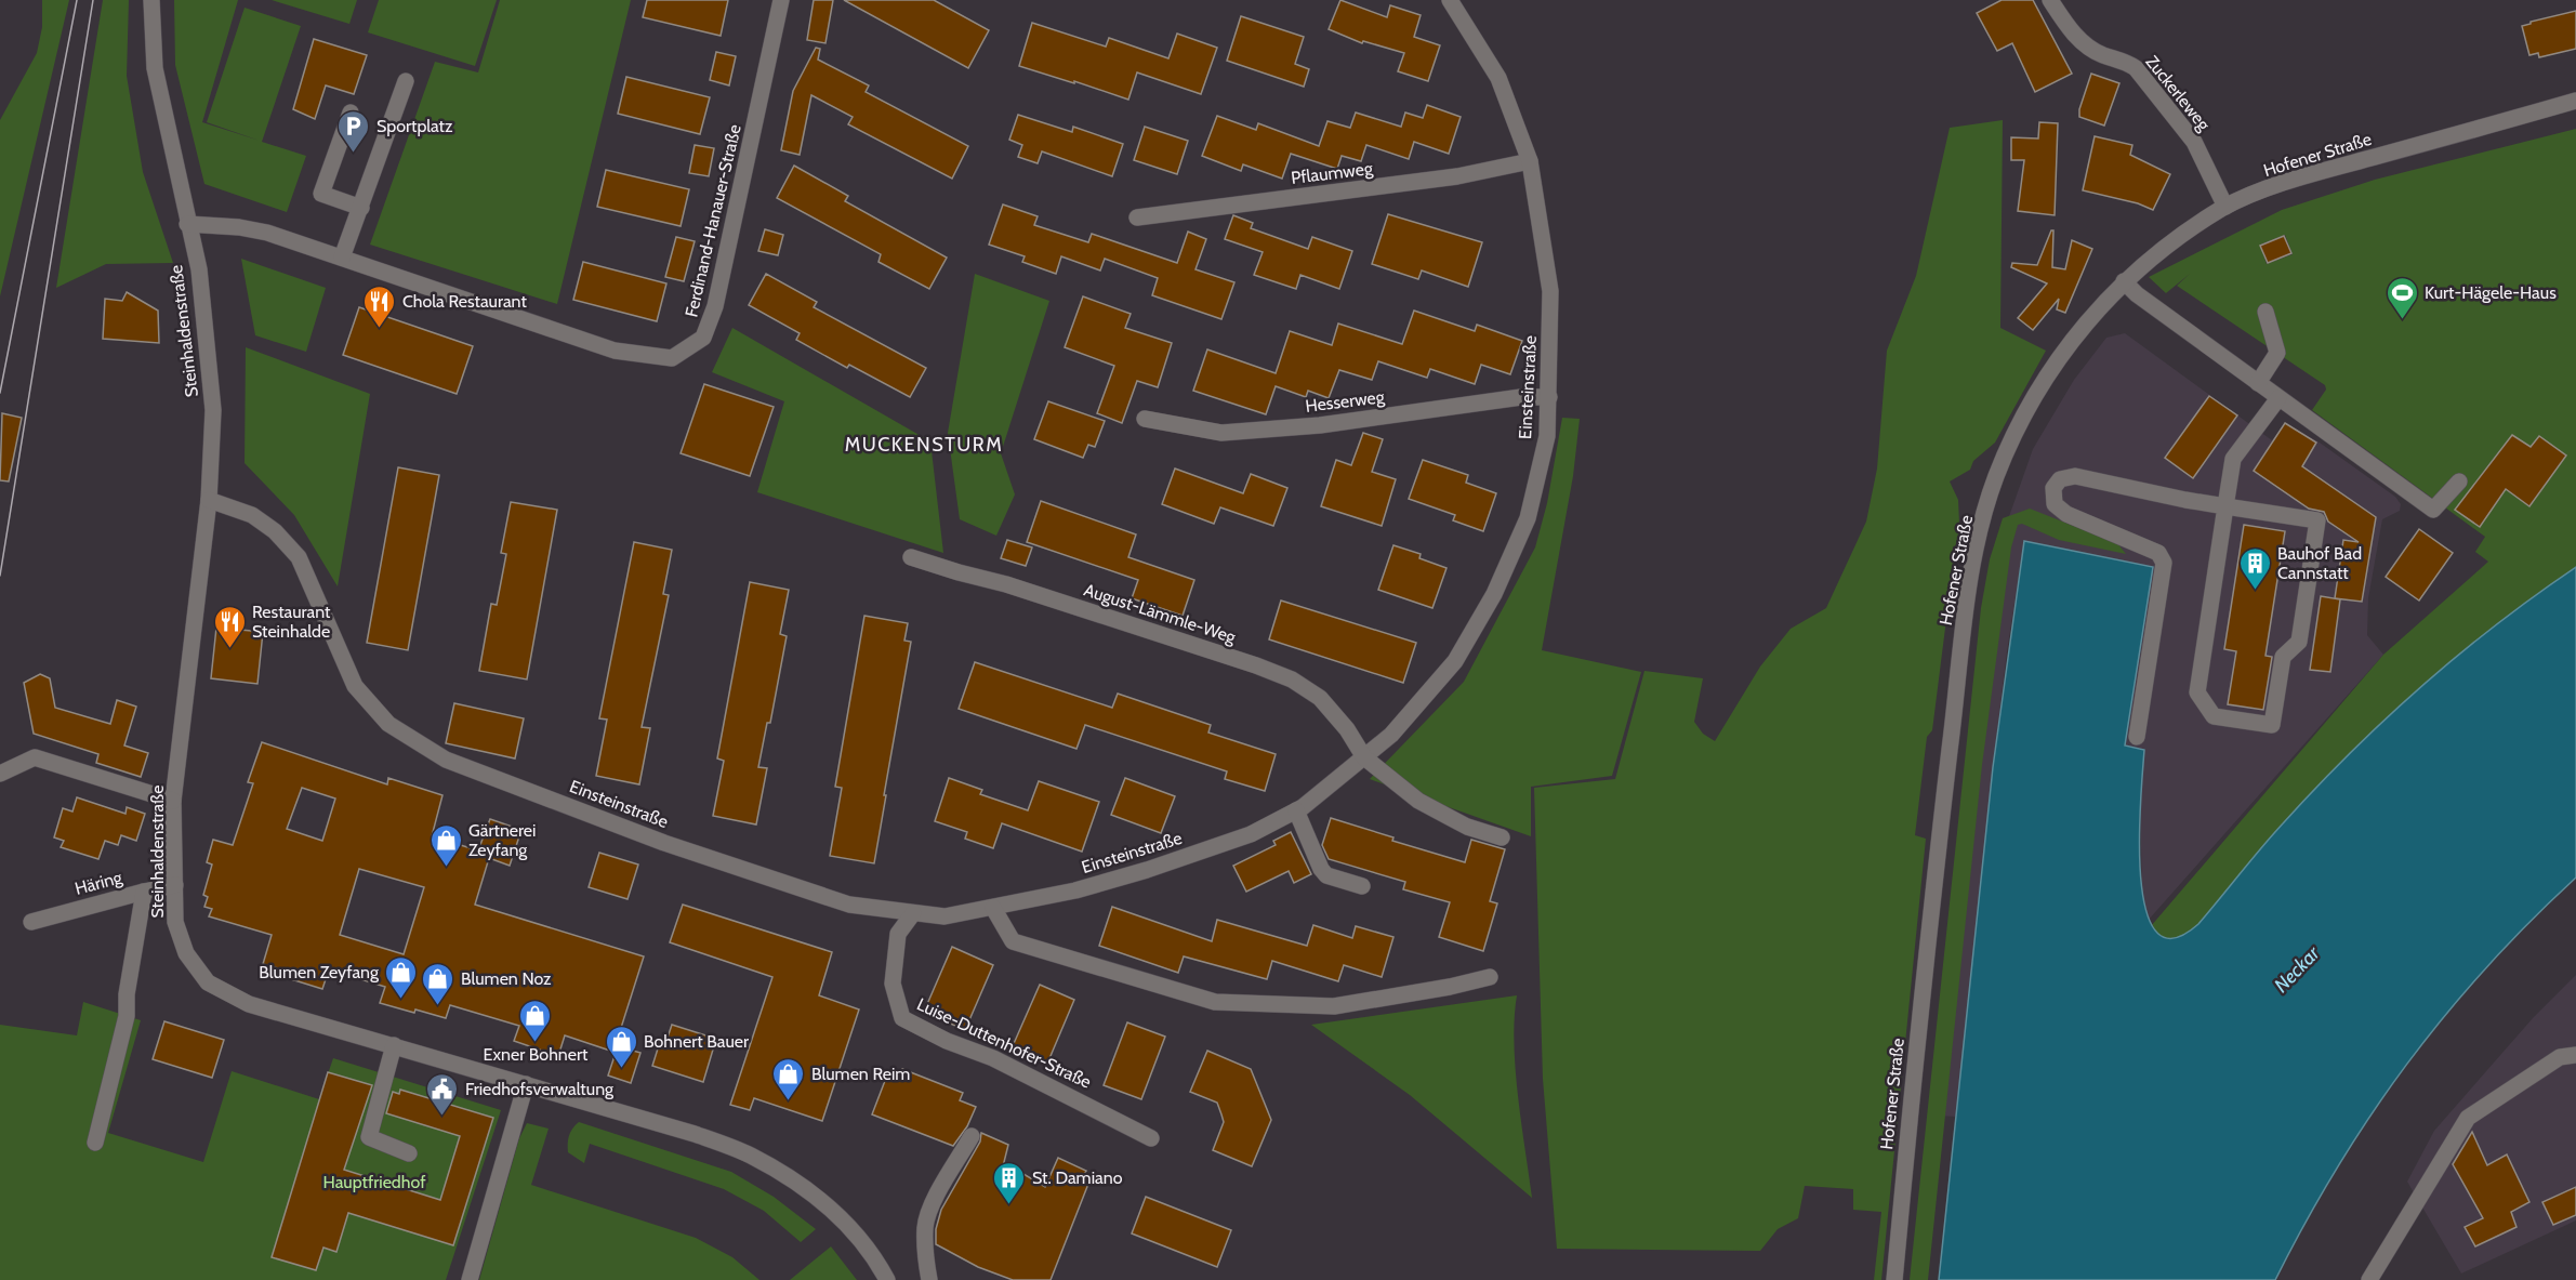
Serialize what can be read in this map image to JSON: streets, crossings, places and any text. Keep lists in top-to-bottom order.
{
  "streets": {
    "street": [
      "Zuckerleweg",
      "Hofener Straße",
      "Pflaumweg",
      "Ferdinand-Hanauer-Straße",
      "Steinhaldenstraße",
      "Einsteinstraße",
      "Hesserweg",
      "August-Lämmle-Weg",
      "Häring",
      "Luise-Duttenhofer-Straße"
    ]
  },
  "crossings": [
    ["Zuckerleweg", "Hofener Straße"],
    ["Pflaumweg", "Einsteinstraße"],
    ["Ferdinand-Hanauer-Straße", "Steinhaldenstraße"],
    ["Steinhaldenstraße", "Einsteinstraße"],
    ["Steinhaldenstraße", "Häring"],
    ["Einsteinstraße", "Hesserweg"],
    ["Einsteinstraße", "August-Lämmle-Weg"],
    ["Einsteinstraße", "Luise-Duttenhofer-Straße"]
  ],
  "districts": ["MUCKENSTURM"],
  "water": ["Neckar"],
  "parks": ["Hauptfriedhof"],
  "places": {
    "parking": ["Sportplatz"],
    "sports": ["Kurt-Hägele-Haus"],
    "restaurant": ["Chola Restaurant", "Restaurant Steinhalde"],
    "building": ["Bauhof Bad Cannstatt", "St. Damiano"],
    "shop": [
      "Gärtnerei Zeyfang",
      "Blumen Zeyfang",
      "Blumen Noz",
      "Exner Bohnert",
      "Bohnert Bauer",
      "Blumen Reim"
    ],
    "public building": ["Friedhofsverwaltung"]
  }
}
